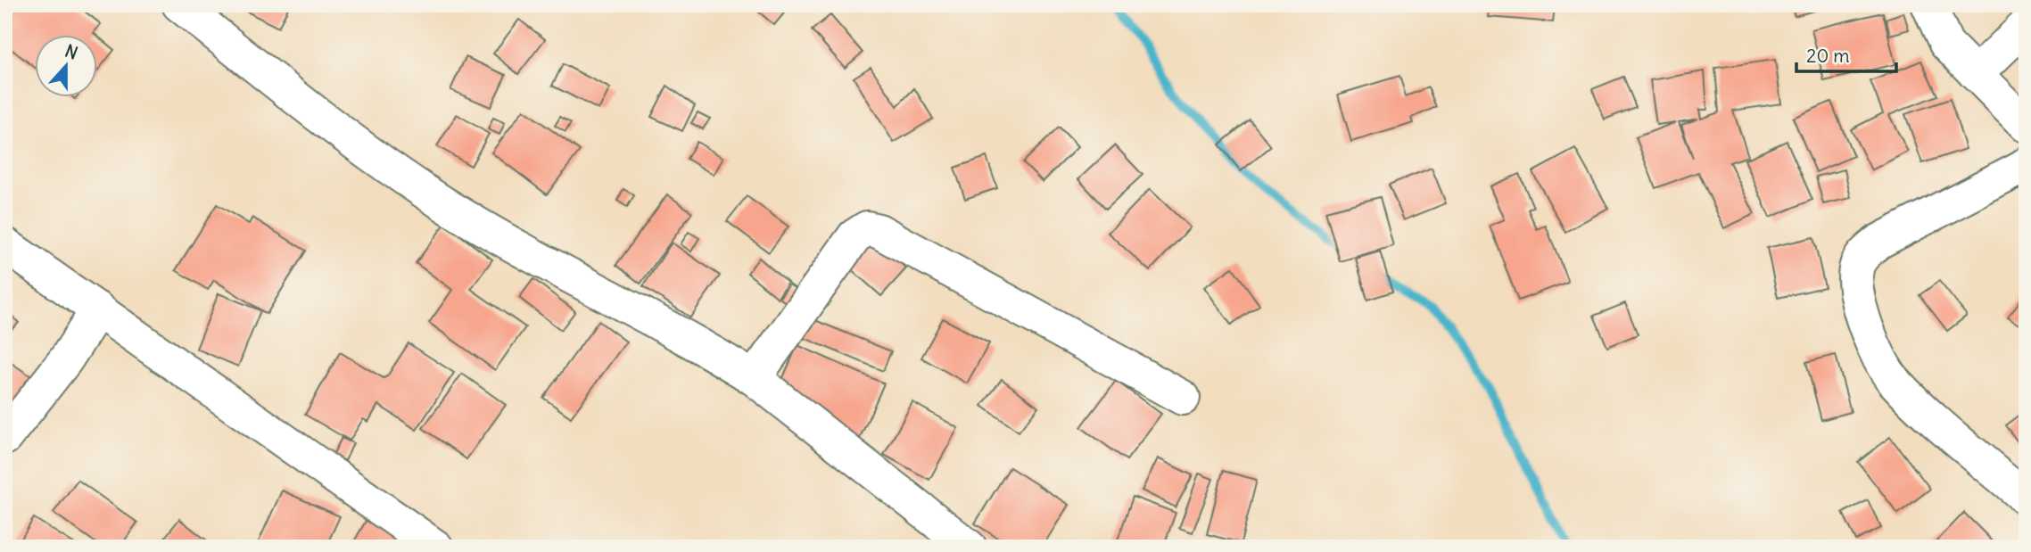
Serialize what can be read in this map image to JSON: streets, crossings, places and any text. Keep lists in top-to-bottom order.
{
  "scale_bar": "20 m",
  "north": "top"
}
